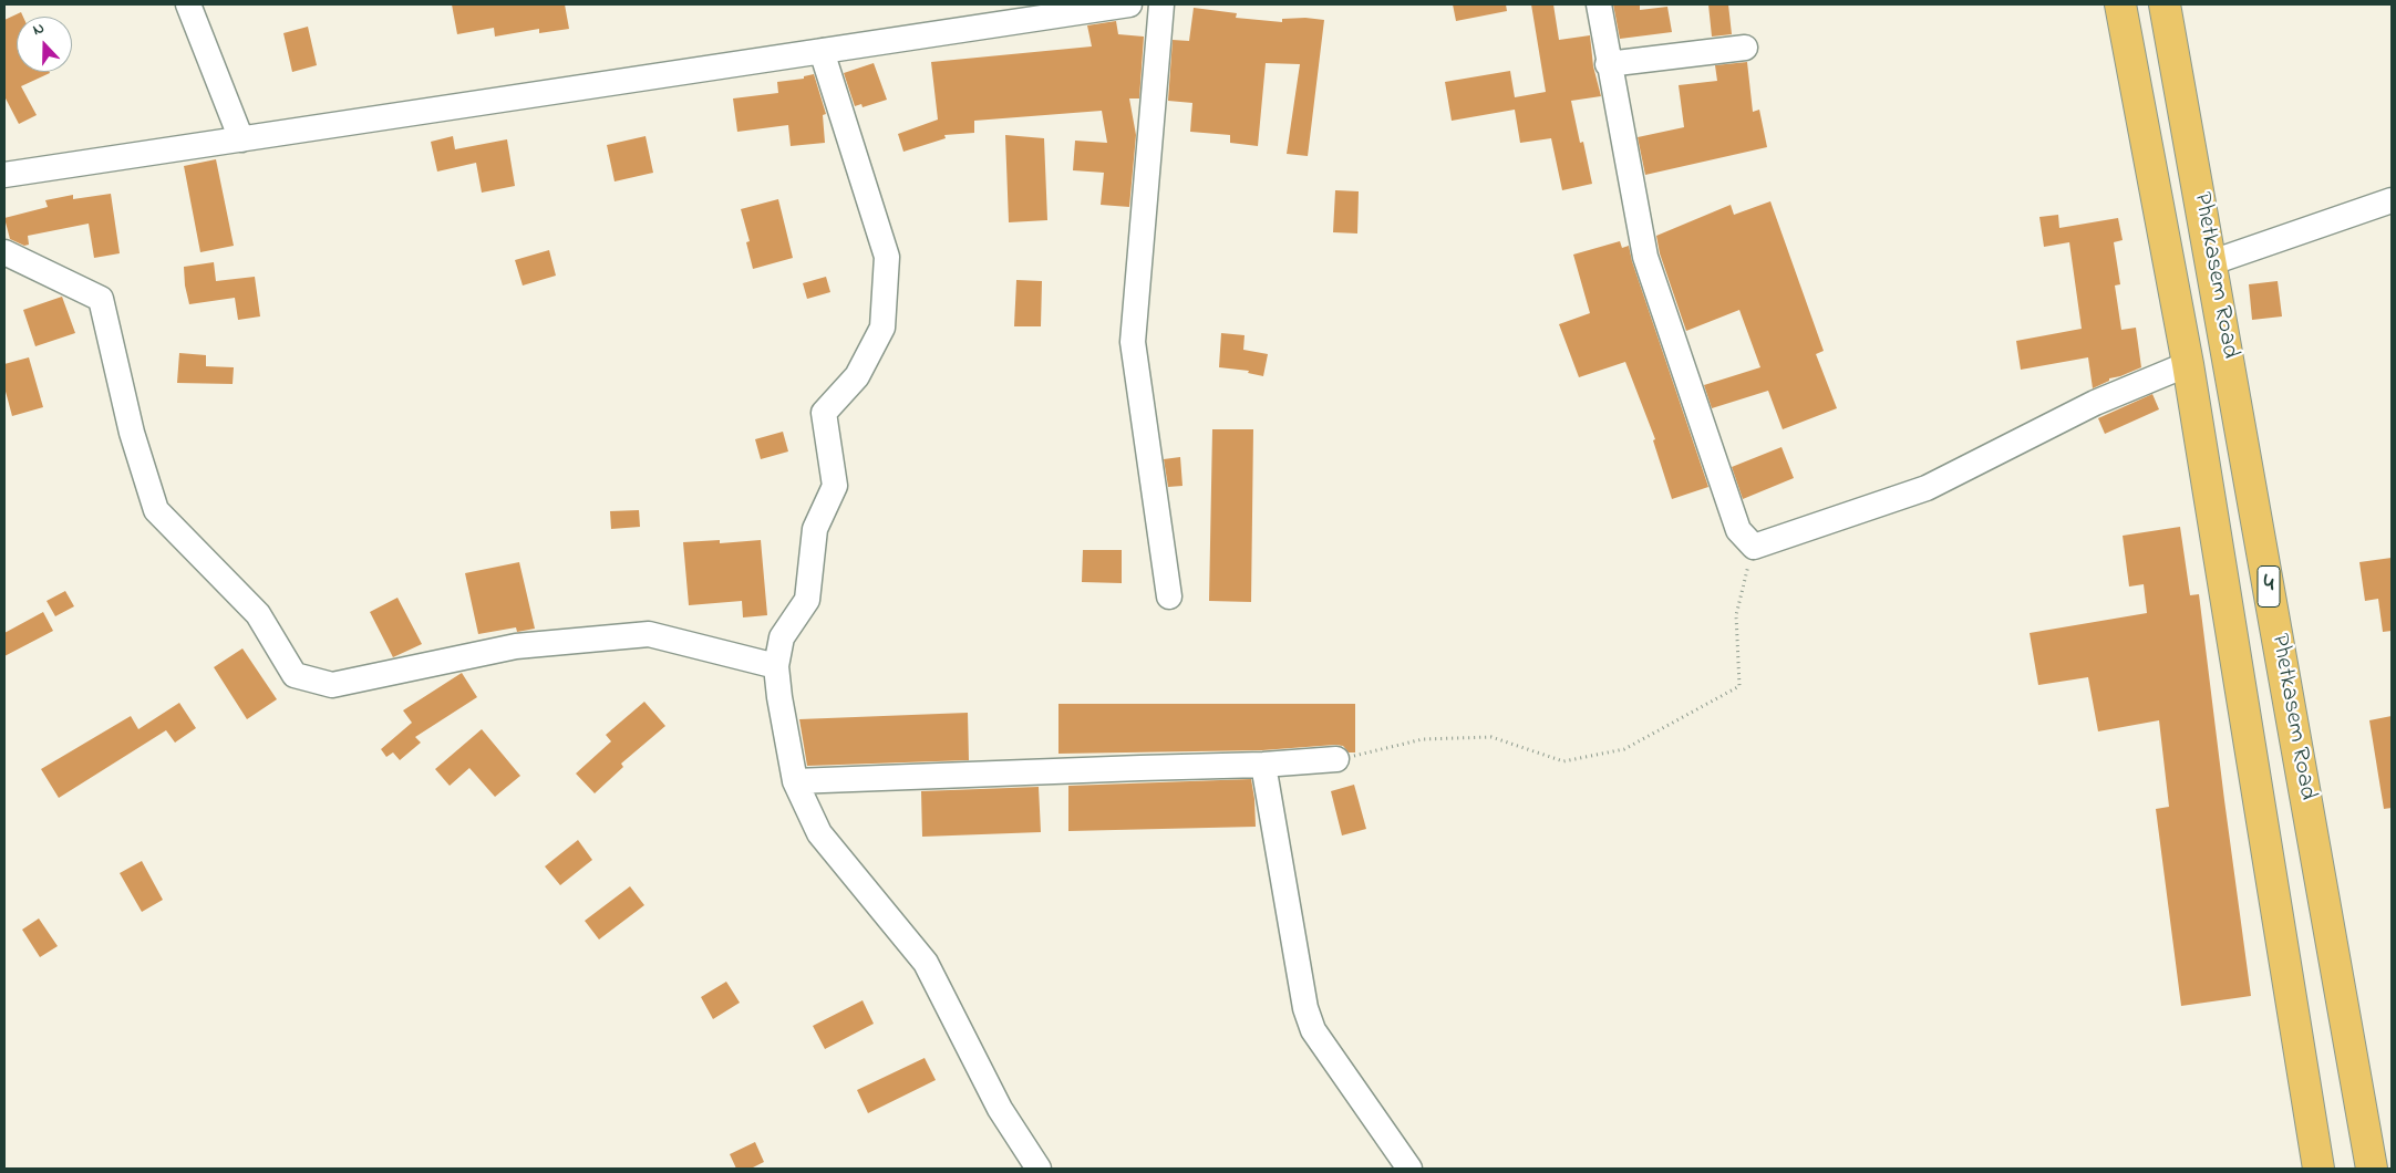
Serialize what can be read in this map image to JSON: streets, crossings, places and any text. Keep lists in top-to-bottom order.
{
  "streets": {
    "highway": ["Phetkasem Road", "4"]
  },
  "north": "top"
}
